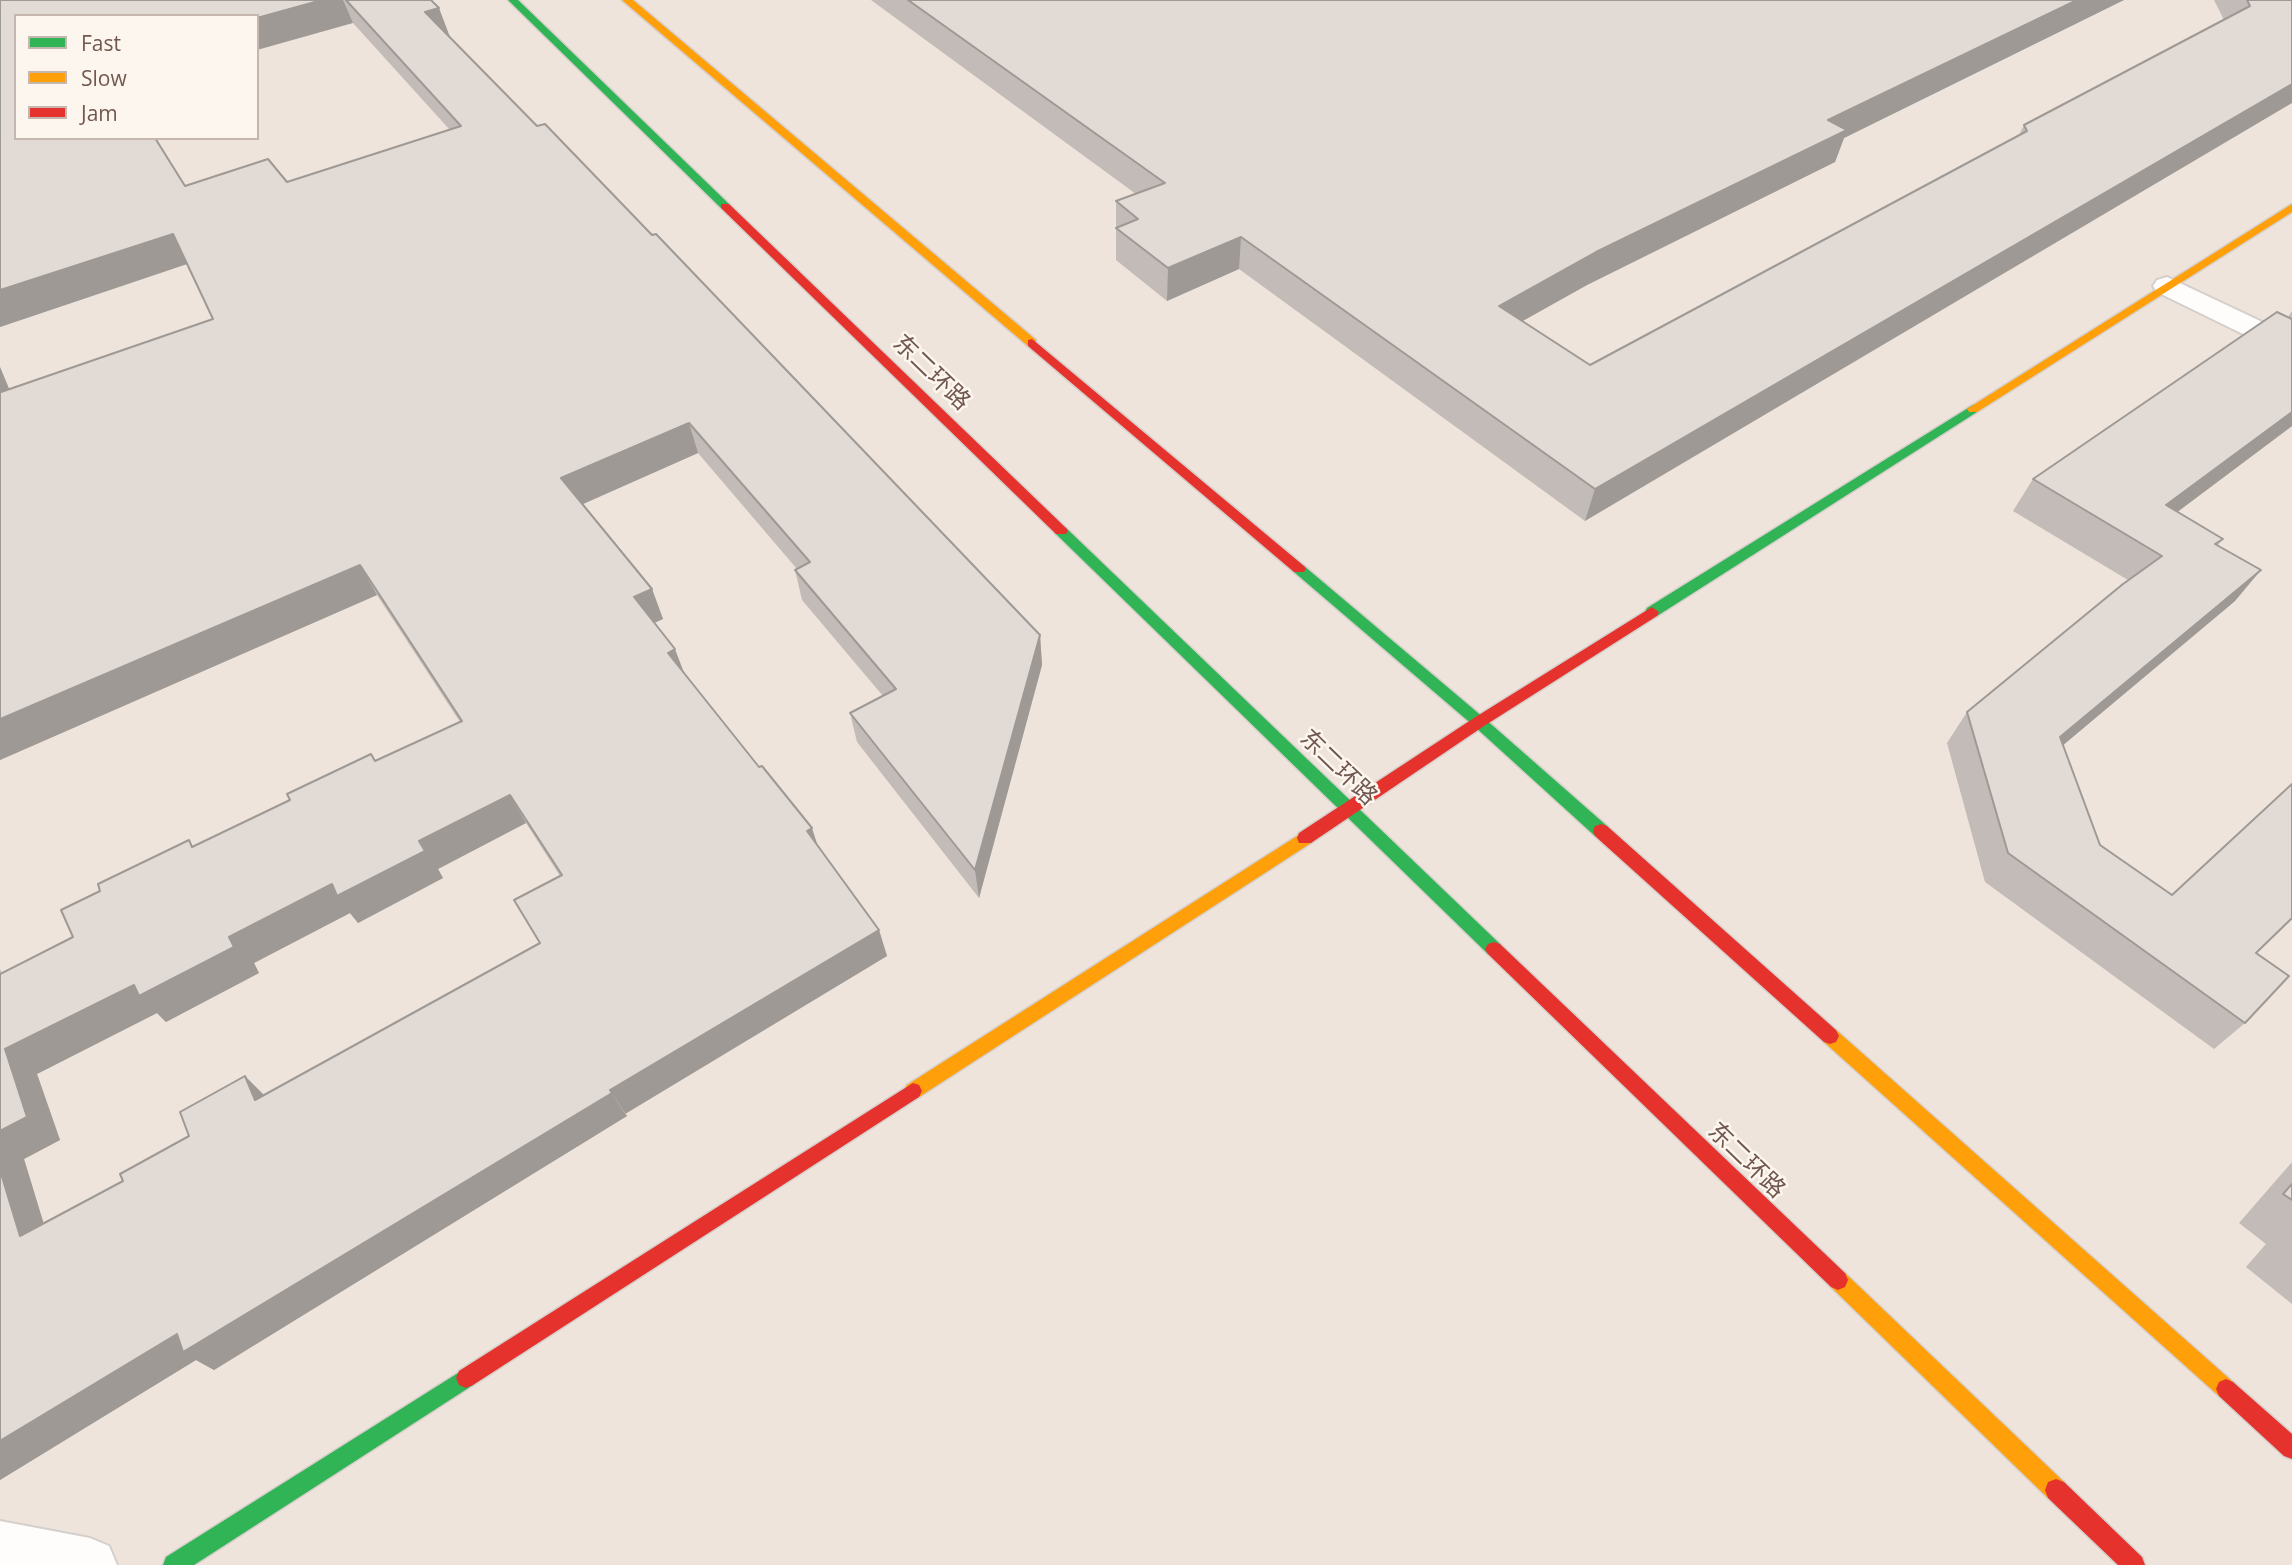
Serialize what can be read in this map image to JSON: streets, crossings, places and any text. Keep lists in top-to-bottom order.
{
  "streets": {
    "main road": ["东二环路"]
  },
  "legend": ["Fast", "Slow", "Jam"]
}
